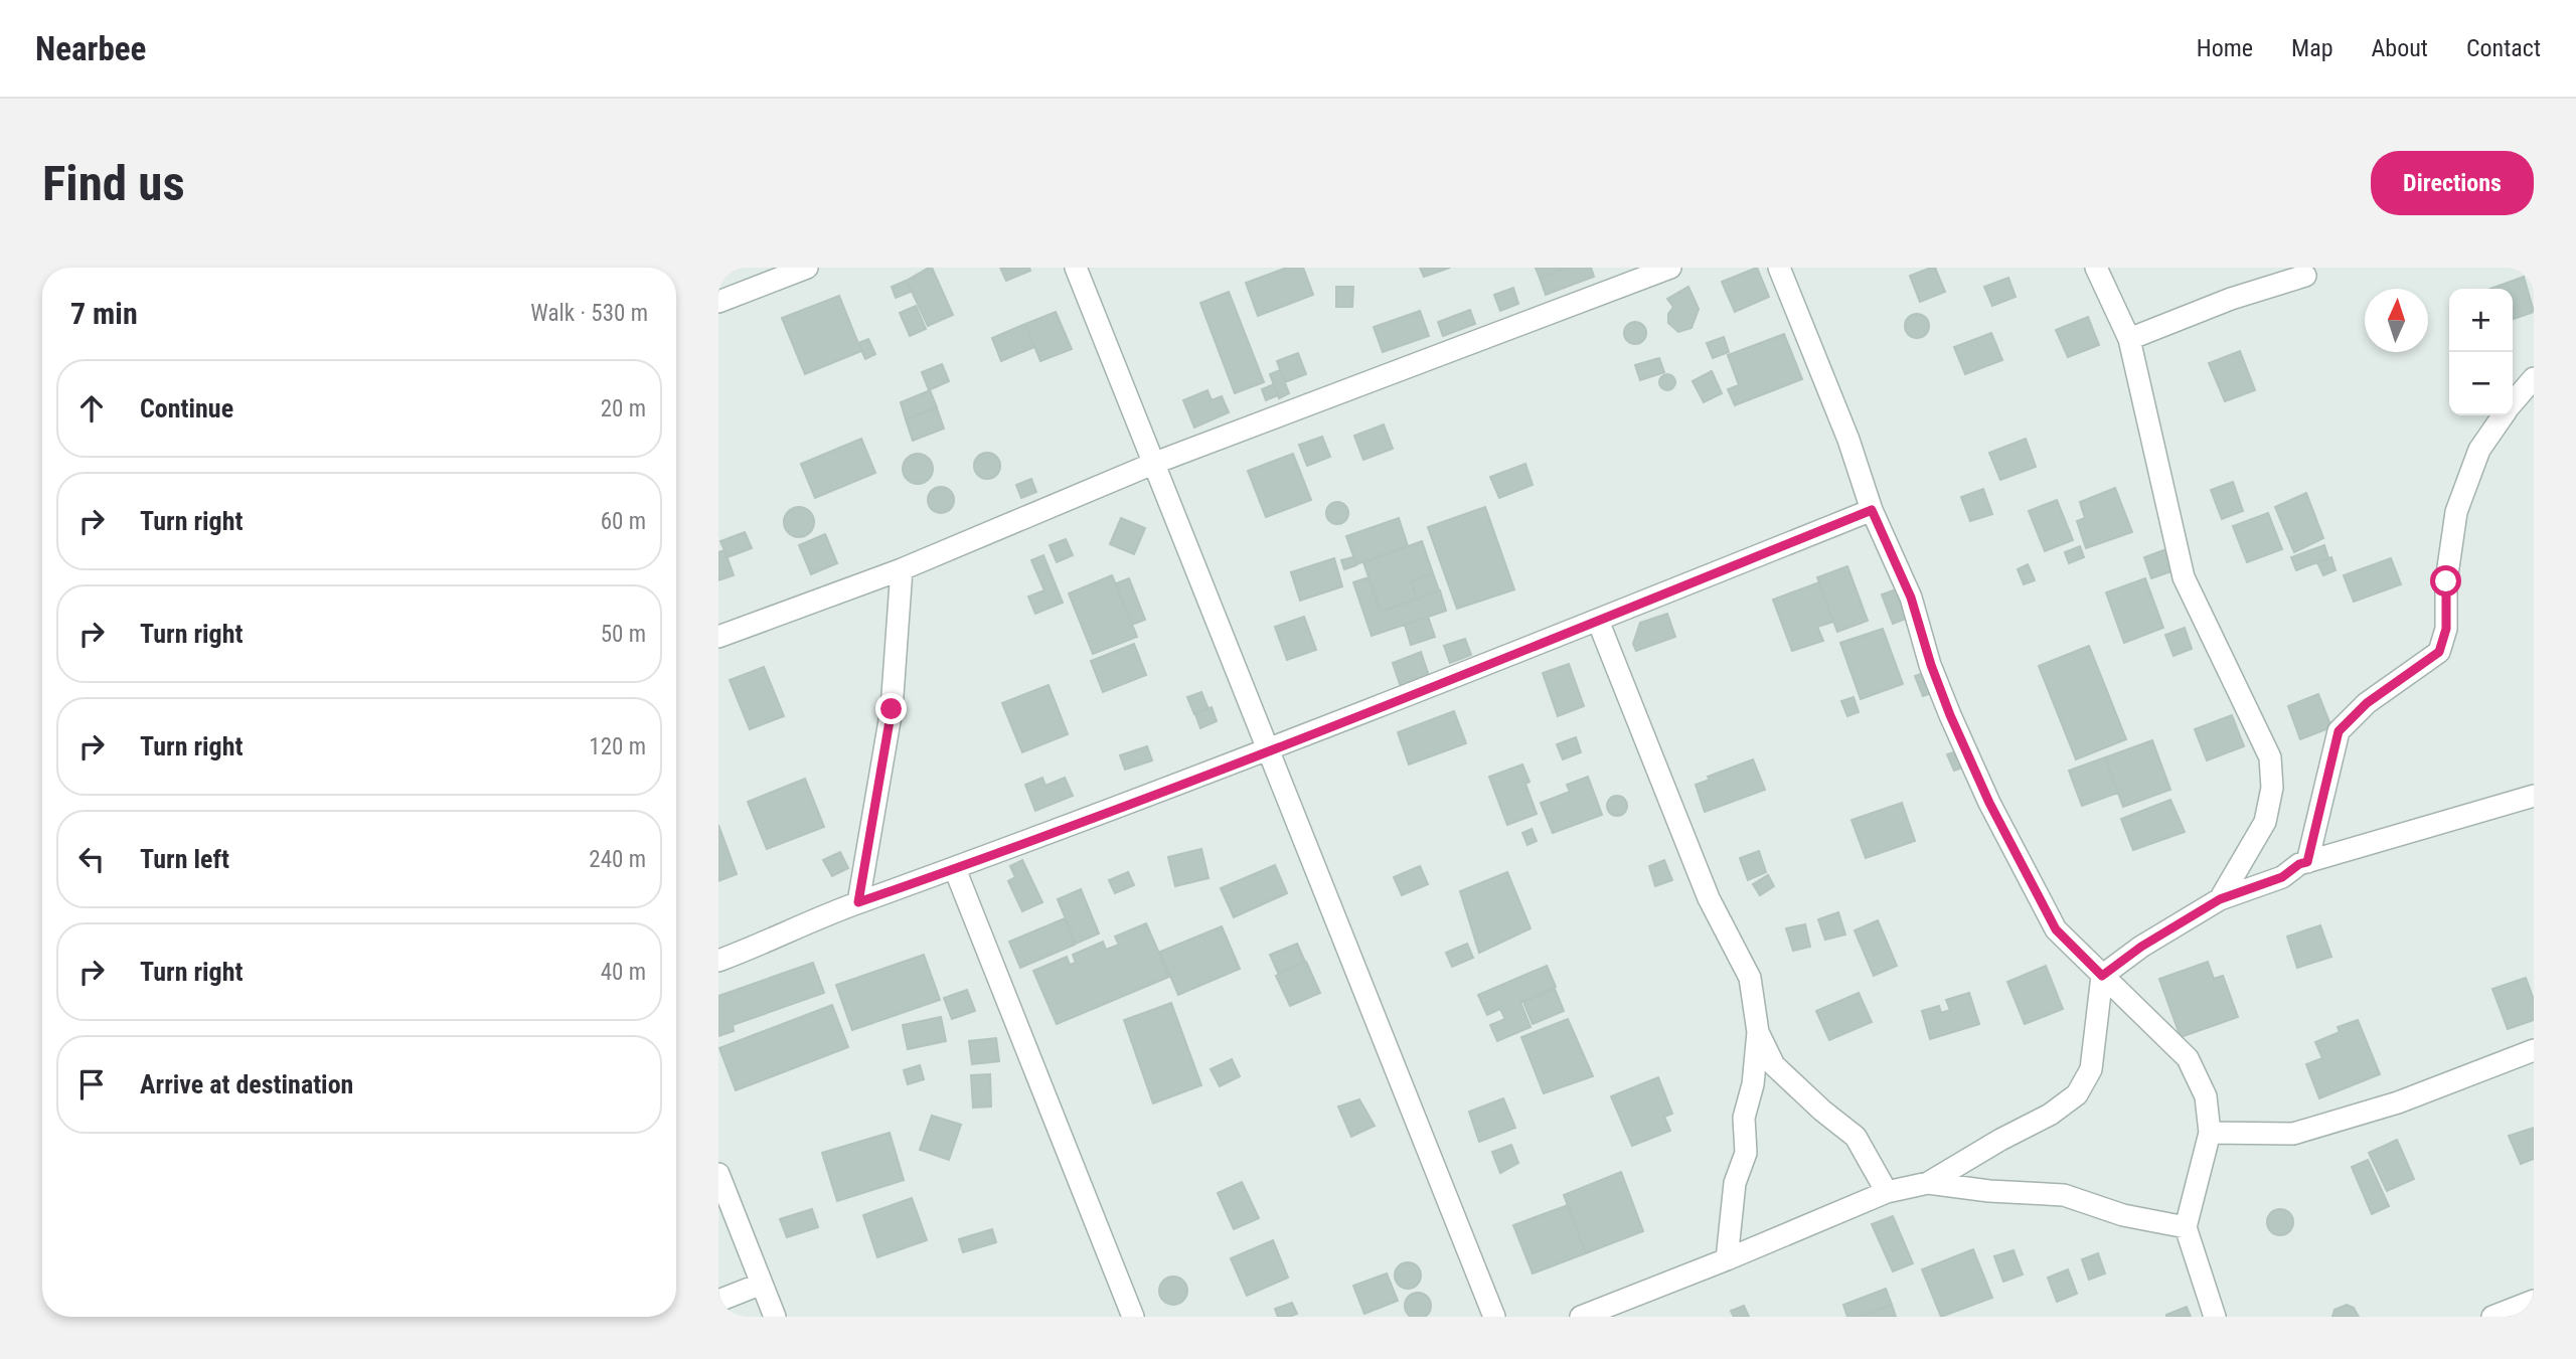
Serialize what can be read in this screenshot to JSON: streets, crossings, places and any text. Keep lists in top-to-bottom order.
{
  "north": "top",
  "page": {
    "header": "Nearbee",
    "nav": [
      "Home",
      "Map",
      "About",
      "Contact"
    ],
    "buttons": "Directions",
    "title": "Find us",
    "heading": ["7 min", "Walk · 530 m"],
    "map_buttons": ["+", "−"],
    "list": [
      ["Continue", "20 m"],
      ["Turn right", "60 m"],
      ["Turn right", "50 m"],
      ["Turn right", "120 m"],
      ["Turn left", "240 m"],
      ["Turn right", "40 m"],
      "Arrive at destination"
    ]
  }
}
